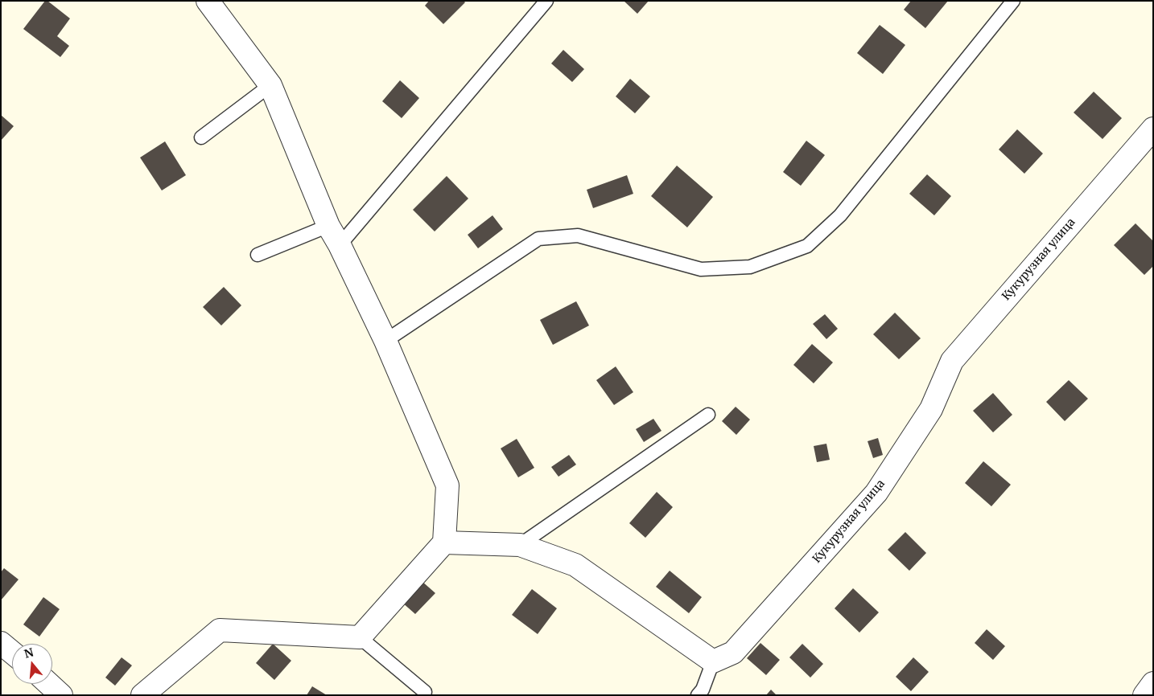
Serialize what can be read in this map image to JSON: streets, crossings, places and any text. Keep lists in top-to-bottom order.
{
  "streets": {
    "street": ["Кукурузная улица"]
  },
  "north": "top"
}
